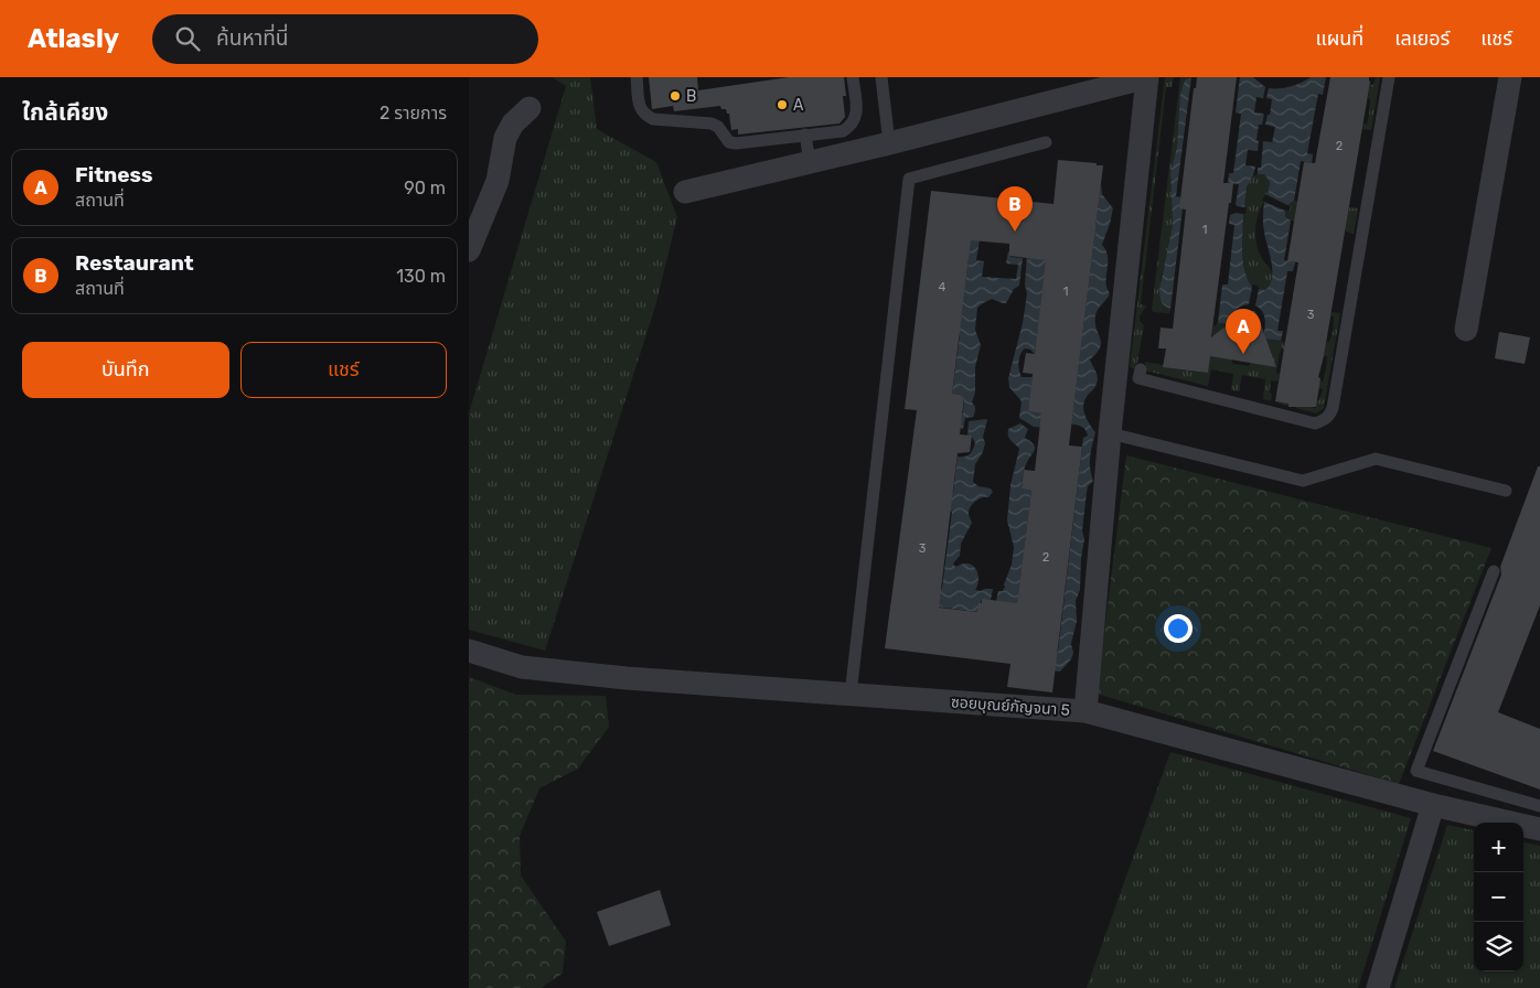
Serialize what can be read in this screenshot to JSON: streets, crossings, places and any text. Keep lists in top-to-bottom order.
{
  "streets": {
    "street": ["ซอยบุณย์กัญจนา 5"]
  },
  "places": ["B", "A"],
  "house_numbers": [
    "2",
    "1",
    "4",
    "1",
    "3",
    "3",
    "2"
  ],
  "page": {
    "header": "Atlasly",
    "search": "ค้นหาที่นี่",
    "nav": ["แผนที่", "เลเยอร์", "แชร์"],
    "heading": ["ใกล้เคียง", "2 รายการ"],
    "list": [
      {
        "mark": "A",
        "name": "Fitness",
        "note": "สถานที่",
        "value": "90 m"
      },
      {
        "mark": "B",
        "name": "Restaurant",
        "note": "สถานที่",
        "value": "130 m"
      }
    ],
    "pins": ["B", "A"],
    "buttons": ["บันทึก", "แชร์"],
    "map_buttons": ["+", "−"]
  }
}
